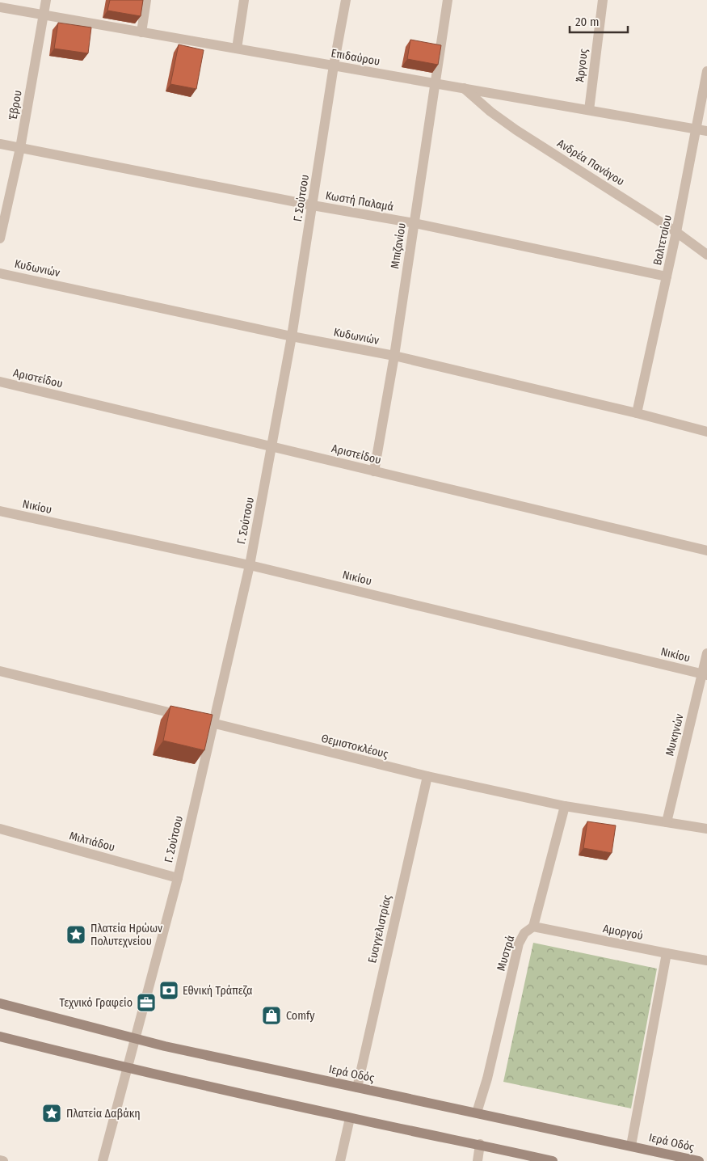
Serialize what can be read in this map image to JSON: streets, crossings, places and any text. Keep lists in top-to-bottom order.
{
  "streets": {
    "main road": ["Ιερά Οδός"],
    "street": [
      "Επιδαύρου",
      "Άργους",
      "Έβρου",
      "Ανδρέα Πανάγου",
      "Γ. Σούτσου",
      "Κωστή Παλαμά",
      "Βαλτετσίου",
      "Μπιζανίου",
      "Κυδωνιών",
      "Αριστείδου",
      "Νικίου",
      "Μυκηνών",
      "Θεμιστοκλέους",
      "Μιλτιάδου",
      "Ευαγγελιστρίας",
      "Αμοργού",
      "Μυστρά"
    ]
  },
  "crossings": [
    ["Επιδαύρου", "Άργους"],
    ["Επιδαύρου", "Έβρου"],
    ["Επιδαύρου", "Ανδρέα Πανάγου"],
    ["Επιδαύρου", "Γ. Σούτσου"],
    ["Επιδαύρου", "Βαλτετσίου"],
    ["Επιδαύρου", "Μπιζανίου"],
    ["Έβρου", "Κωστή Παλαμά"],
    ["Ανδρέα Πανάγου", "Βαλτετσίου"],
    ["Γ. Σούτσου", "Κωστή Παλαμά"],
    ["Γ. Σούτσου", "Κυδωνιών"],
    ["Γ. Σούτσου", "Αριστείδου"],
    ["Γ. Σούτσου", "Νικίου"],
    ["Γ. Σούτσου", "Θεμιστοκλέους"],
    ["Γ. Σούτσου", "Μιλτιάδου"],
    ["Γ. Σούτσου", "Ιερά Οδός"],
    ["Κωστή Παλαμά", "Βαλτετσίου"],
    ["Κωστή Παλαμά", "Μπιζανίου"],
    ["Βαλτετσίου", "Κυδωνιών"],
    ["Μπιζανίου", "Κυδωνιών"],
    ["Μπιζανίου", "Αριστείδου"],
    ["Νικίου", "Μυκηνών"],
    ["Μυκηνών", "Θεμιστοκλέους"],
    ["Θεμιστοκλέους", "Ευαγγελιστρίας"],
    ["Θεμιστοκλέους", "Μυστρά"],
    ["Ευαγγελιστρίας", "Ιερά Οδός"],
    ["Αμοργού", "Μυστρά"],
    ["Μυστρά", "Ιερά Οδός"]
  ],
  "places": {
    "place": ["Πλατεία Ηρώων Πολυτεχνείου", "Πλατεία Δαβάκη"],
    "bank": ["Εθνική Τράπεζα"],
    "office": ["Τεχνικό Γραφείο"],
    "shop": ["Comfy"]
  },
  "scale_bar": "20 m"
}
